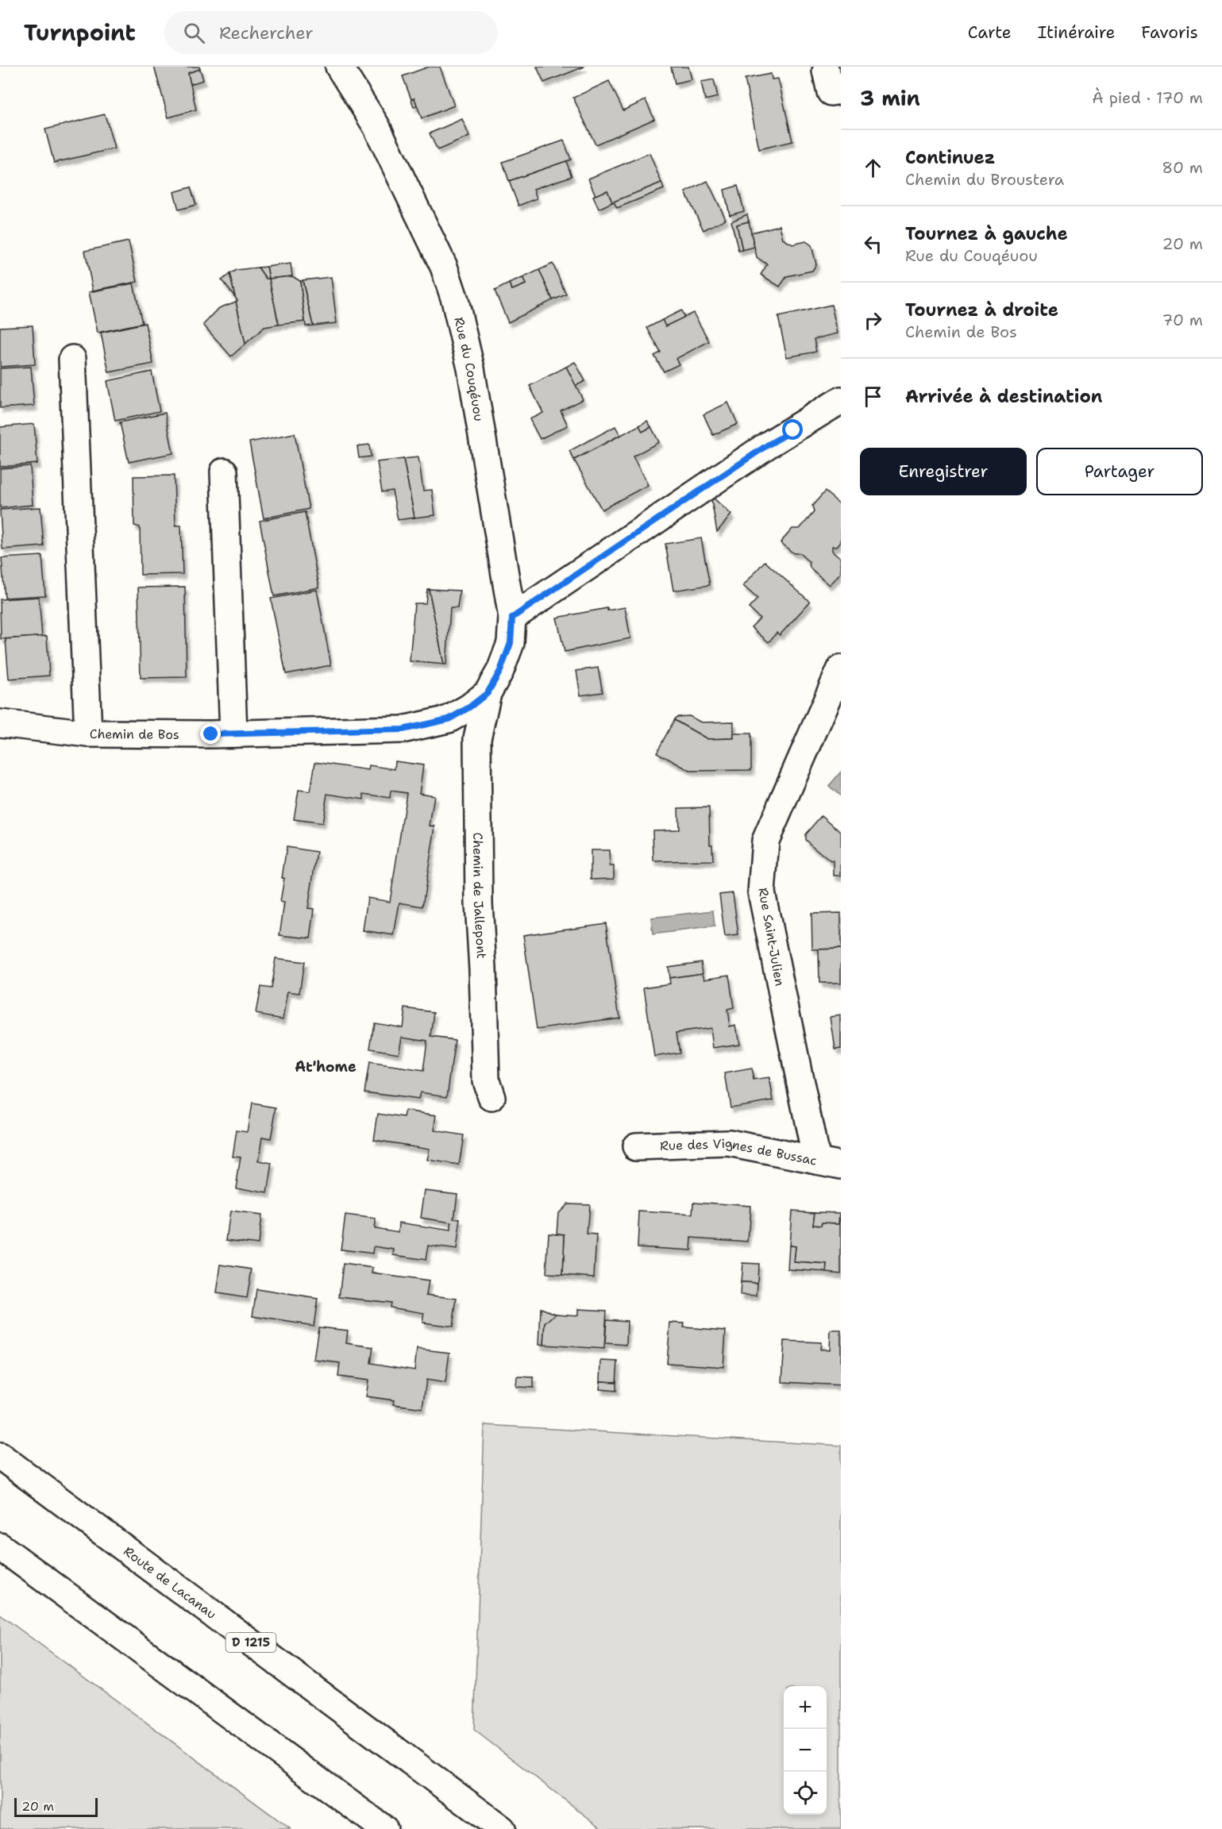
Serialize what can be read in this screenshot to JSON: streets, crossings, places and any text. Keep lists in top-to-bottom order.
{
  "streets": {
    "street": [
      "Rue du Couqéuou",
      "Chemin de Bos",
      "Chemin de Jallepont",
      "Rue Saint-Julien",
      "Rue des Vignes de Bussac",
      "Route de Lacanau",
      "D 1215"
    ]
  },
  "crossings": [
    ["Rue du Couqéuou", "Chemin de Bos"],
    ["Rue du Couqéuou", "Chemin de Jallepont"],
    ["Chemin de Bos", "Chemin de Jallepont"],
    ["Rue Saint-Julien", "Rue des Vignes de Bussac"]
  ],
  "districts": ["At'home"],
  "scale_bar": "20 m",
  "page": {
    "header": "Turnpoint",
    "search": "Rechercher",
    "nav": ["Carte", "Itinéraire", "Favoris"],
    "heading": ["3 min", "À pied · 170 m"],
    "list": [
      ["Continuez", "Chemin du Broustera", "80 m"],
      ["Tournez à gauche", "Rue du Couqéuou", "20 m"],
      ["Tournez à droite", "Chemin de Bos", "70 m"],
      "Arrivée à destination"
    ],
    "buttons": ["Enregistrer", "Partager"],
    "map_buttons": ["+", "−"],
    "scale": "20 m"
  }
}
